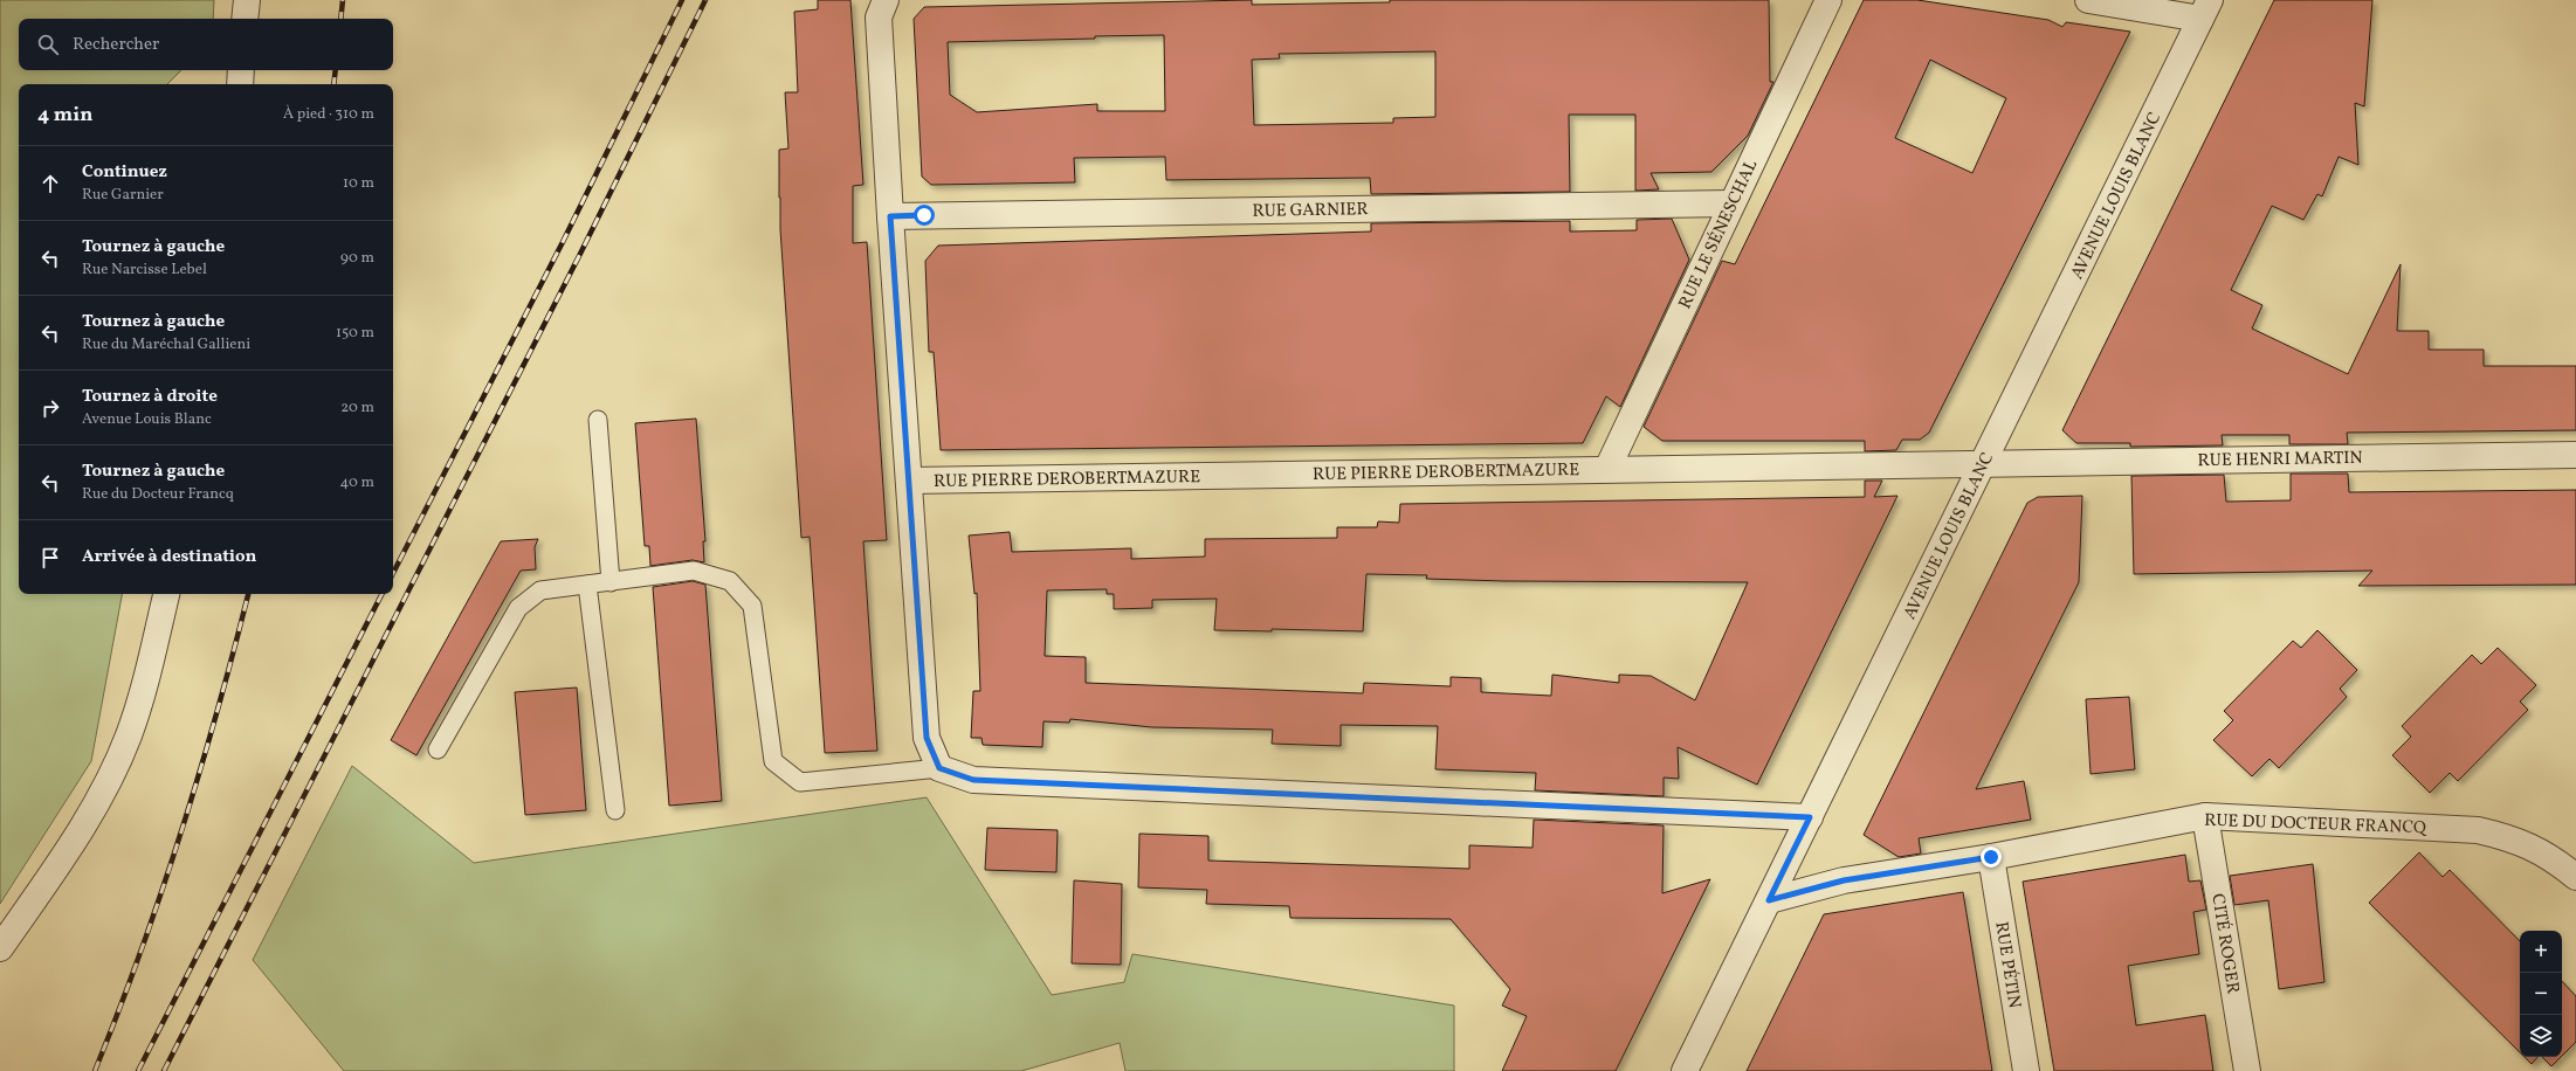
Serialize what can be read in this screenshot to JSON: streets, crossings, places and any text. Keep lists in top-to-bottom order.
{
  "streets": {
    "street": [
      "AVENUE LOUIS BLANC",
      "RUE GARNIER",
      "RUE LE SÉNESCHAL",
      "RUE HENRI MARTIN",
      "RUE PIERRE DEROBERTMAZURE",
      "RUE DU DOCTEUR FRANCQ",
      "CITÉ ROGER",
      "RUE PÉTIN"
    ]
  },
  "crossings": [
    ["AVENUE LOUIS BLANC", "RUE HENRI MARTIN"],
    ["AVENUE LOUIS BLANC", "RUE PIERRE DEROBERTMAZURE"],
    ["AVENUE LOUIS BLANC", "RUE DU DOCTEUR FRANCQ"],
    ["RUE GARNIER", "RUE LE SÉNESCHAL"],
    ["RUE LE SÉNESCHAL", "RUE PIERRE DEROBERTMAZURE"],
    ["RUE HENRI MARTIN", "RUE PIERRE DEROBERTMAZURE"],
    ["RUE DU DOCTEUR FRANCQ", "CITÉ ROGER"],
    ["RUE DU DOCTEUR FRANCQ", "RUE PÉTIN"]
  ],
  "page": {
    "search": "Rechercher",
    "heading": ["4 min", "À pied · 310 m"],
    "list": [
      ["Continuez", "Rue Garnier", "10 m"],
      ["Tournez à gauche", "Rue Narcisse Lebel", "90 m"],
      ["Tournez à gauche", "Rue du Maréchal Gallieni", "150 m"],
      ["Tournez à droite", "Avenue Louis Blanc", "20 m"],
      ["Tournez à gauche", "Rue du Docteur Francq", "40 m"],
      "Arrivée à destination"
    ],
    "map_buttons": ["+", "−"]
  }
}
